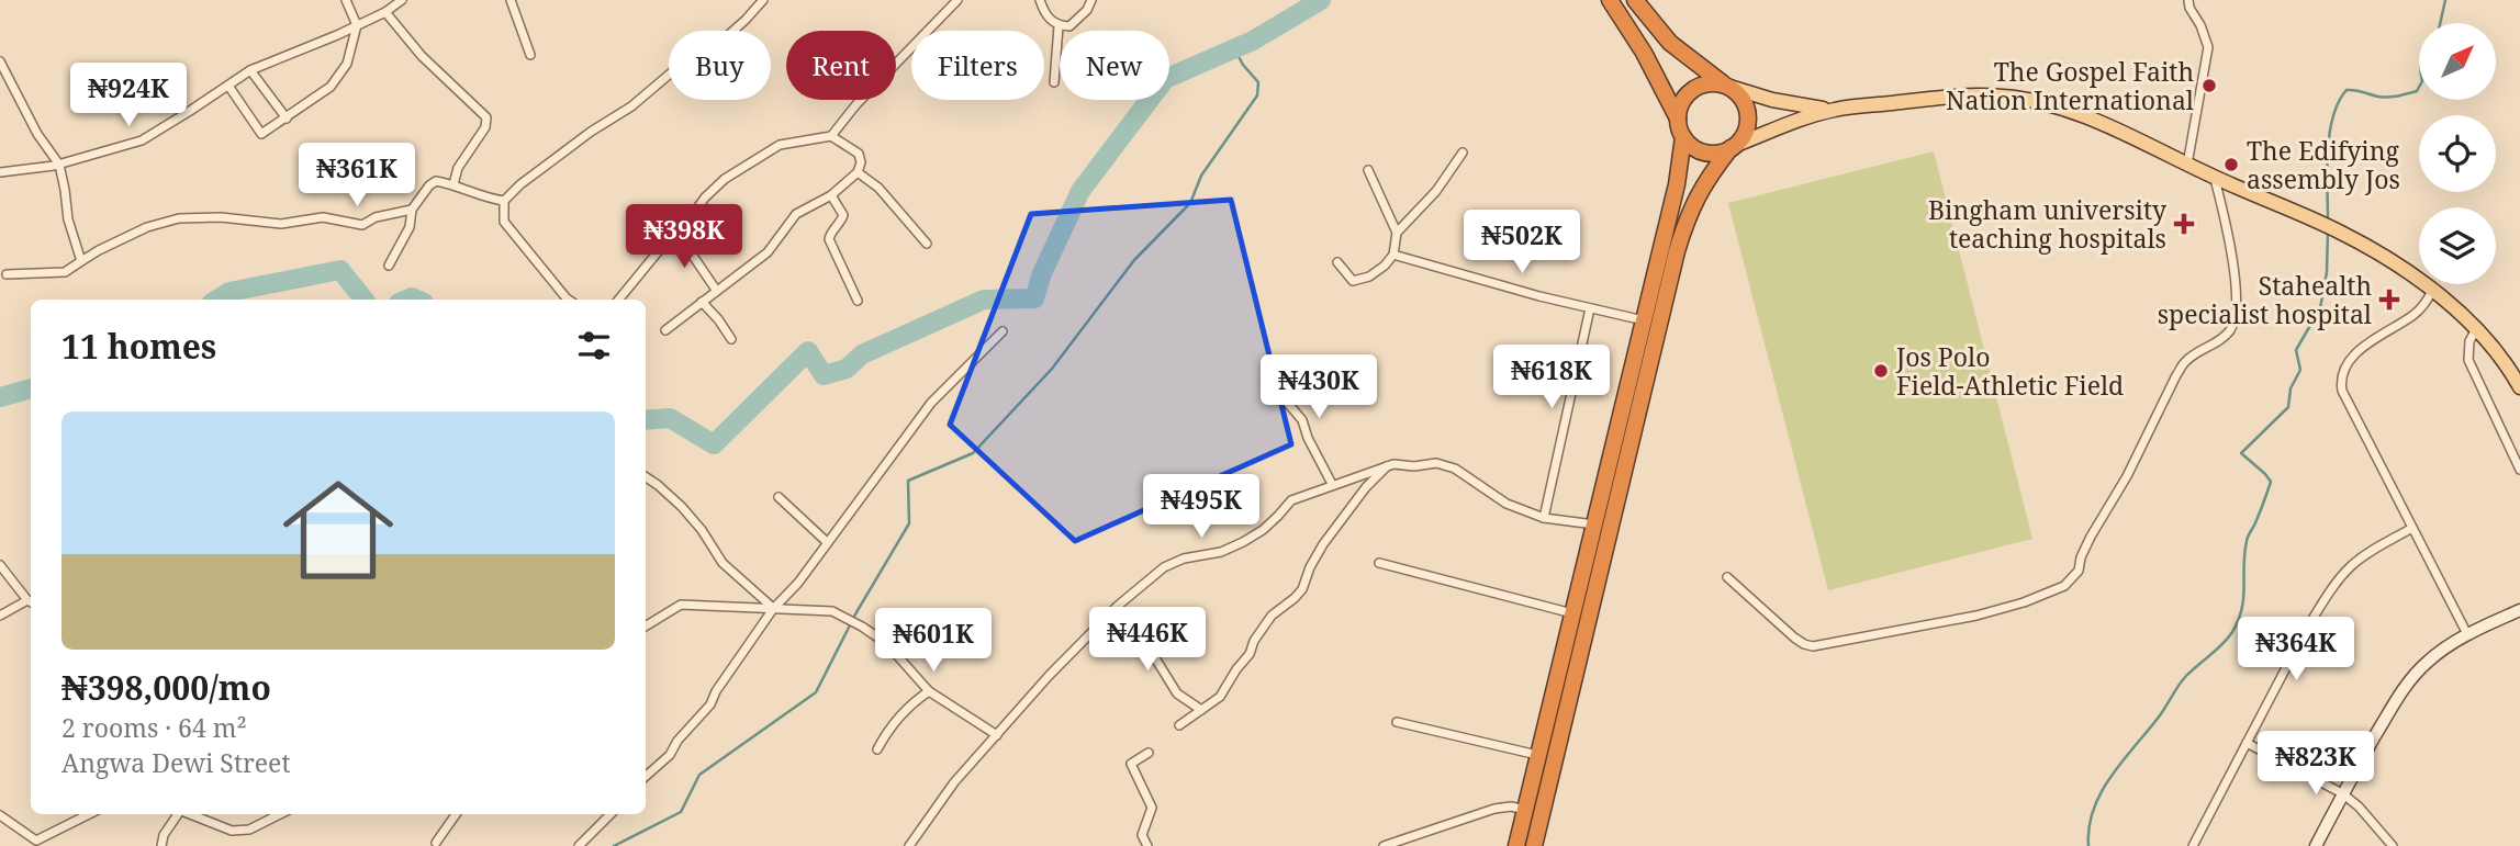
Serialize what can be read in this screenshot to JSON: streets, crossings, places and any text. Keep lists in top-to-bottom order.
{
  "places": {
    "other": ["The Gospel Faith Nation International", "The Edifying assembly Jos", "Jos Polo Field-Athletic Field"],
    "health": ["Bingham university teaching hospitals", "Stahealth specialist hospital"]
  },
  "north": "top right",
  "page": {
    "chip": [
      "Buy",
      "Rent",
      "Filters",
      "New"
    ],
    "price": [
      "₦924K",
      "₦361K",
      "₦398K",
      "₦502K",
      "₦618K",
      "₦430K",
      "₦495K",
      "₦446K",
      "₦601K",
      "₦364K",
      "₦823K"
    ],
    "heading": "11 homes",
    "list": [
      {
        "name": "₦398,000/mo",
        "note": "2 rooms · 64 m² · Angwa Dewi Street"
      }
    ]
  }
}
